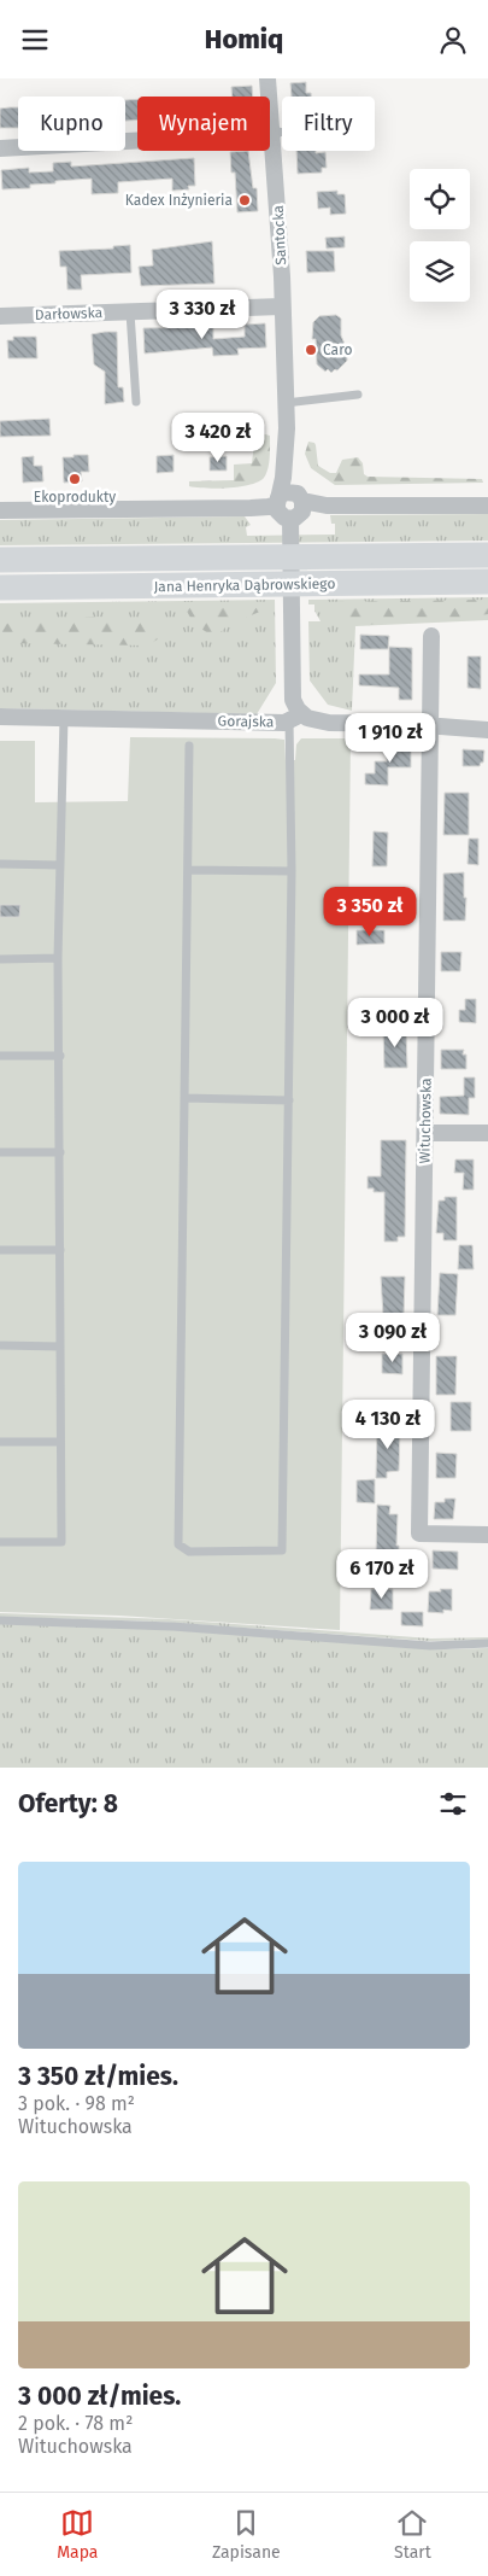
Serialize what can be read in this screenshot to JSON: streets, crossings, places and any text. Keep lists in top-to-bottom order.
{
  "streets": {
    "main road": ["Jana Henryka Dąbrowskiego"],
    "street": [
      "Santocka",
      "Darłowska",
      "Gorajska",
      "Wituchowska"
    ]
  },
  "crossings": [
    ["Santocka", "Darłowska"],
    ["Gorajska", "Wituchowska"]
  ],
  "places": ["Kadex Inżynieria", "Caro", "Ekoprodukty"],
  "page": {
    "header": "Homiq",
    "chip": ["Kupno", "Wynajem", "Filtry"],
    "price": [
      "3 330 zł",
      "3 420 zł",
      "1 910 zł",
      "3 350 zł",
      "3 000 zł",
      "3 090 zł",
      "4 130 zł",
      "6 170 zł"
    ],
    "heading": "Oferty: 8",
    "list": [
      {
        "name": "3 350 zł/mies.",
        "note": "3 pok. · 98 m² · Wituchowska"
      },
      {
        "name": "3 000 zł/mies.",
        "note": "2 pok. · 78 m² · Wituchowska"
      }
    ],
    "tabs": ["Mapa", "Zapisane", "Start"]
  }
}
